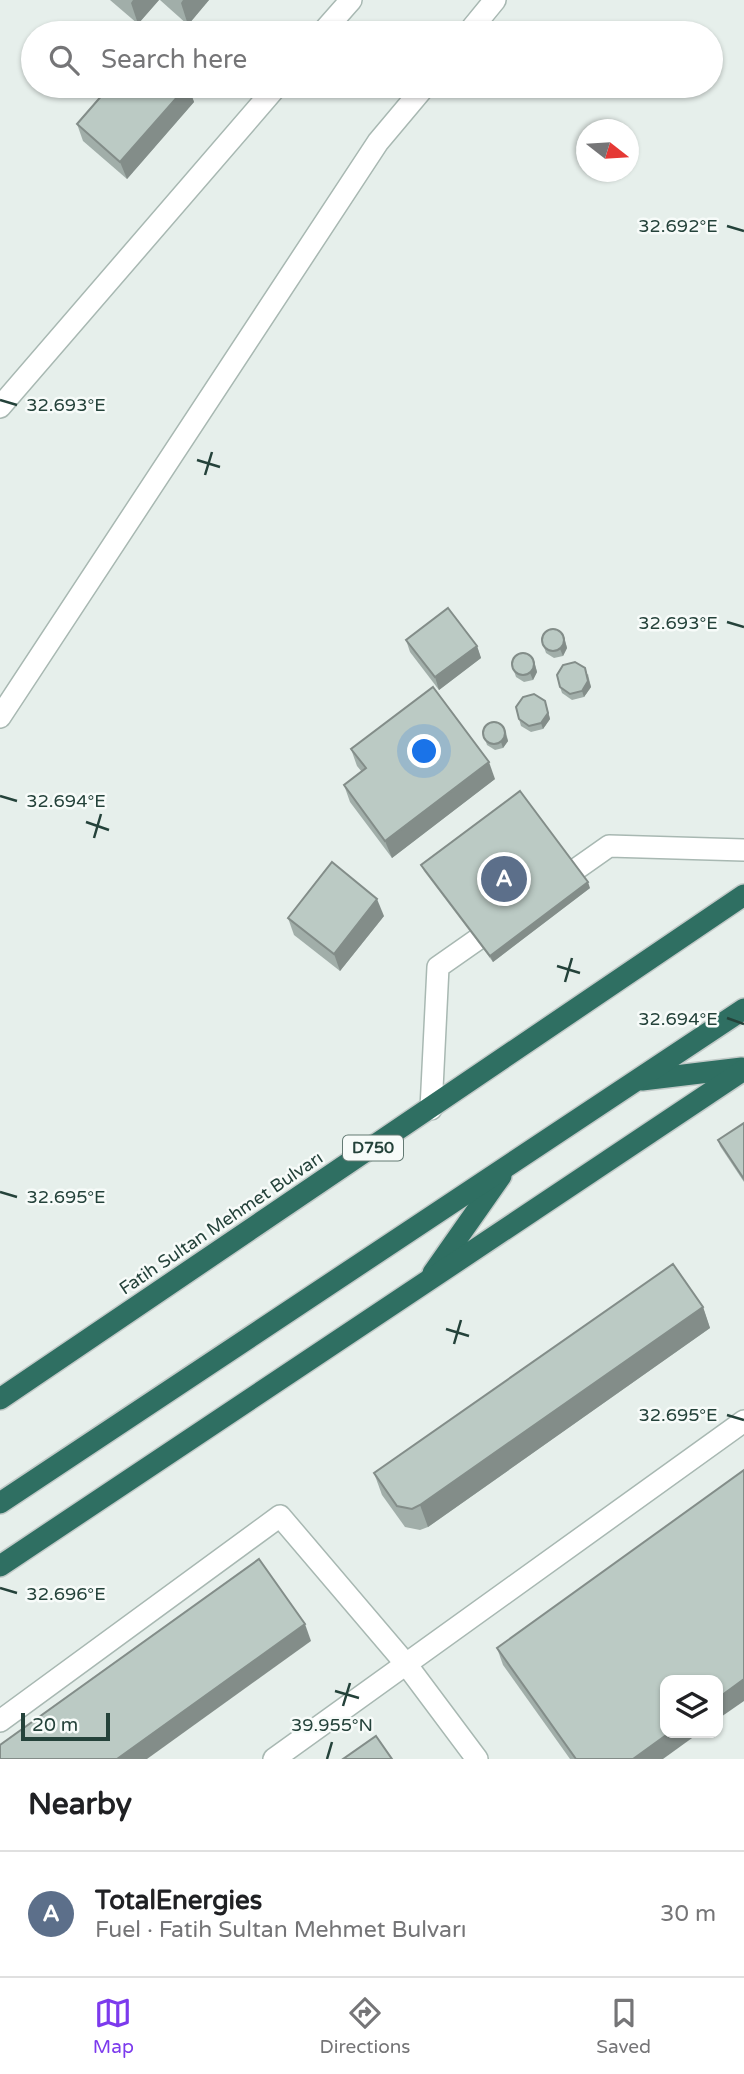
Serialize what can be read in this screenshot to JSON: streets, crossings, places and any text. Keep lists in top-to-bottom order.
{
  "streets": {
    "highway": ["D750", "Fatih Sultan Mehmet Bulvarı"]
  },
  "scale_bar": "20 m",
  "north": "right",
  "page": {
    "search": "Search here",
    "pins": "A",
    "scale": "20 m",
    "heading": "Nearby",
    "list": [
      {
        "mark": "A",
        "name": "TotalEnergies",
        "note": "Fuel · Fatih Sultan Mehmet Bulvarı",
        "value": "30 m"
      }
    ],
    "nav": ["Map", "Directions", "Saved"]
  },
  "coordinates": [
    "32.692°E",
    "32.693°E",
    "32.694°E",
    "32.695°E",
    "32.696°E",
    "39.955°N"
  ]
}
